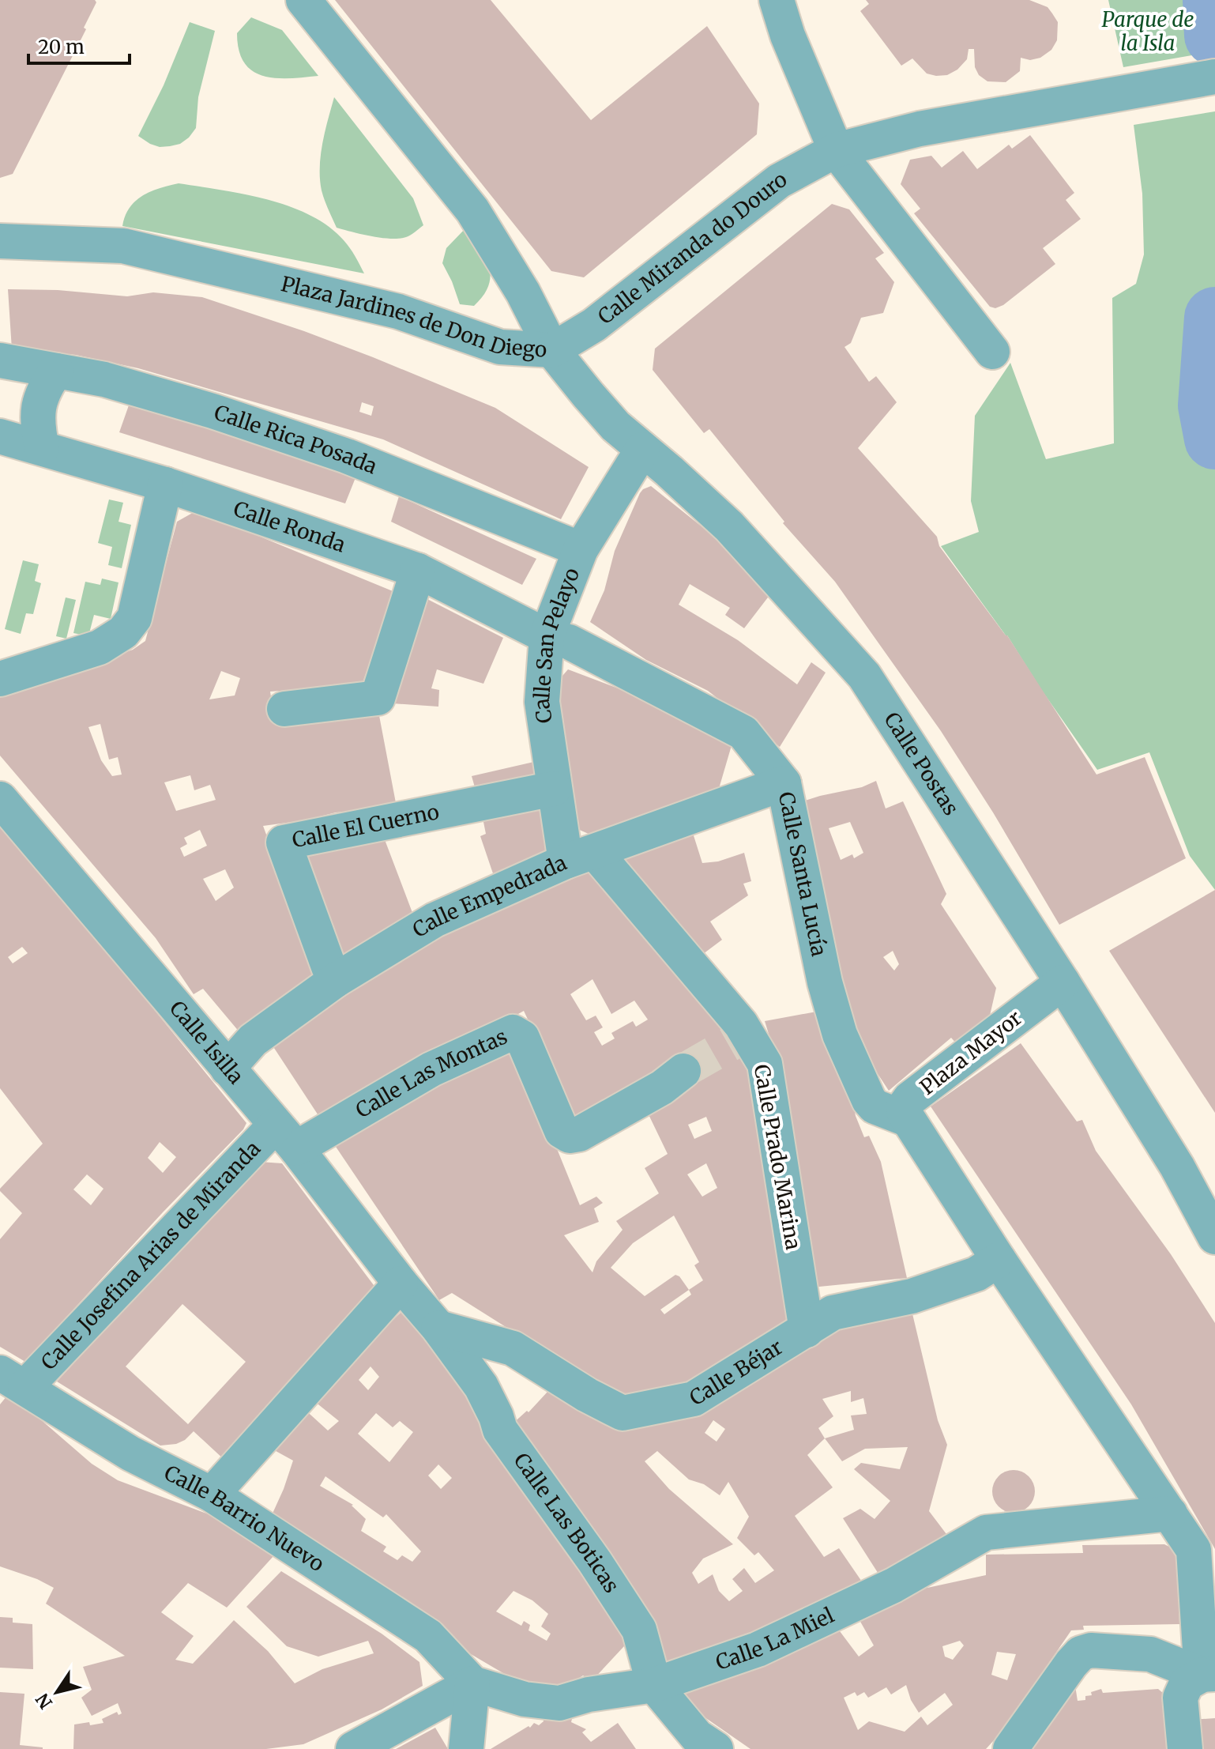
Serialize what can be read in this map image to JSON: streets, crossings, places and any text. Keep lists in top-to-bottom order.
{
  "streets": {
    "street": [
      "Calle Miranda do Douro",
      "Plaza Jardines de Don Diego",
      "Calle Rica Posada",
      "Calle Ronda",
      "Calle San Pelayo",
      "Calle Postas",
      "Calle El Cuerno",
      "Calle Santa Lucía",
      "Calle Empedrada",
      "Calle Isilla",
      "Plaza Mayor",
      "Calle Las Montas",
      "Calle Prado Marina",
      "Calle Josefina Arias de Miranda",
      "Calle Béjar",
      "Calle Barrio Nuevo",
      "Calle Las Boticas",
      "Calle La Miel"
    ]
  },
  "crossings": [
    ["Calle Miranda do Douro", "Plaza Jardines de Don Diego"],
    ["Calle Miranda do Douro", "Calle Postas"],
    ["Plaza Jardines de Don Diego", "Calle Postas"],
    ["Calle Rica Posada", "Calle San Pelayo"],
    ["Calle Ronda", "Calle San Pelayo"],
    ["Calle Ronda", "Calle Santa Lucía"],
    ["Calle San Pelayo", "Calle Postas"],
    ["Calle San Pelayo", "Calle El Cuerno"],
    ["Calle San Pelayo", "Calle Santa Lucía"],
    ["Calle San Pelayo", "Calle Empedrada"],
    ["Calle San Pelayo", "Calle Prado Marina"],
    ["Calle Postas", "Plaza Mayor"],
    ["Calle El Cuerno", "Calle Empedrada"],
    ["Calle Santa Lucía", "Calle Empedrada"],
    ["Calle Santa Lucía", "Plaza Mayor"],
    ["Calle Empedrada", "Calle Isilla"],
    ["Calle Empedrada", "Calle Prado Marina"],
    ["Calle Isilla", "Calle Las Montas"],
    ["Calle Isilla", "Calle Josefina Arias de Miranda"],
    ["Calle Isilla", "Calle Béjar"],
    ["Calle Isilla", "Calle Las Boticas"],
    ["Plaza Mayor", "Calle Béjar"],
    ["Plaza Mayor", "Calle La Miel"],
    ["Calle Las Montas", "Calle Josefina Arias de Miranda"],
    ["Calle Prado Marina", "Calle Béjar"],
    ["Calle Josefina Arias de Miranda", "Calle Barrio Nuevo"],
    ["Calle Béjar", "Calle Las Boticas"],
    ["Calle Barrio Nuevo", "Calle La Miel"],
    ["Calle Las Boticas", "Calle La Miel"]
  ],
  "parks": ["Parque de la Isla"],
  "scale_bar": "20 m",
  "north": "bottom left"
}
